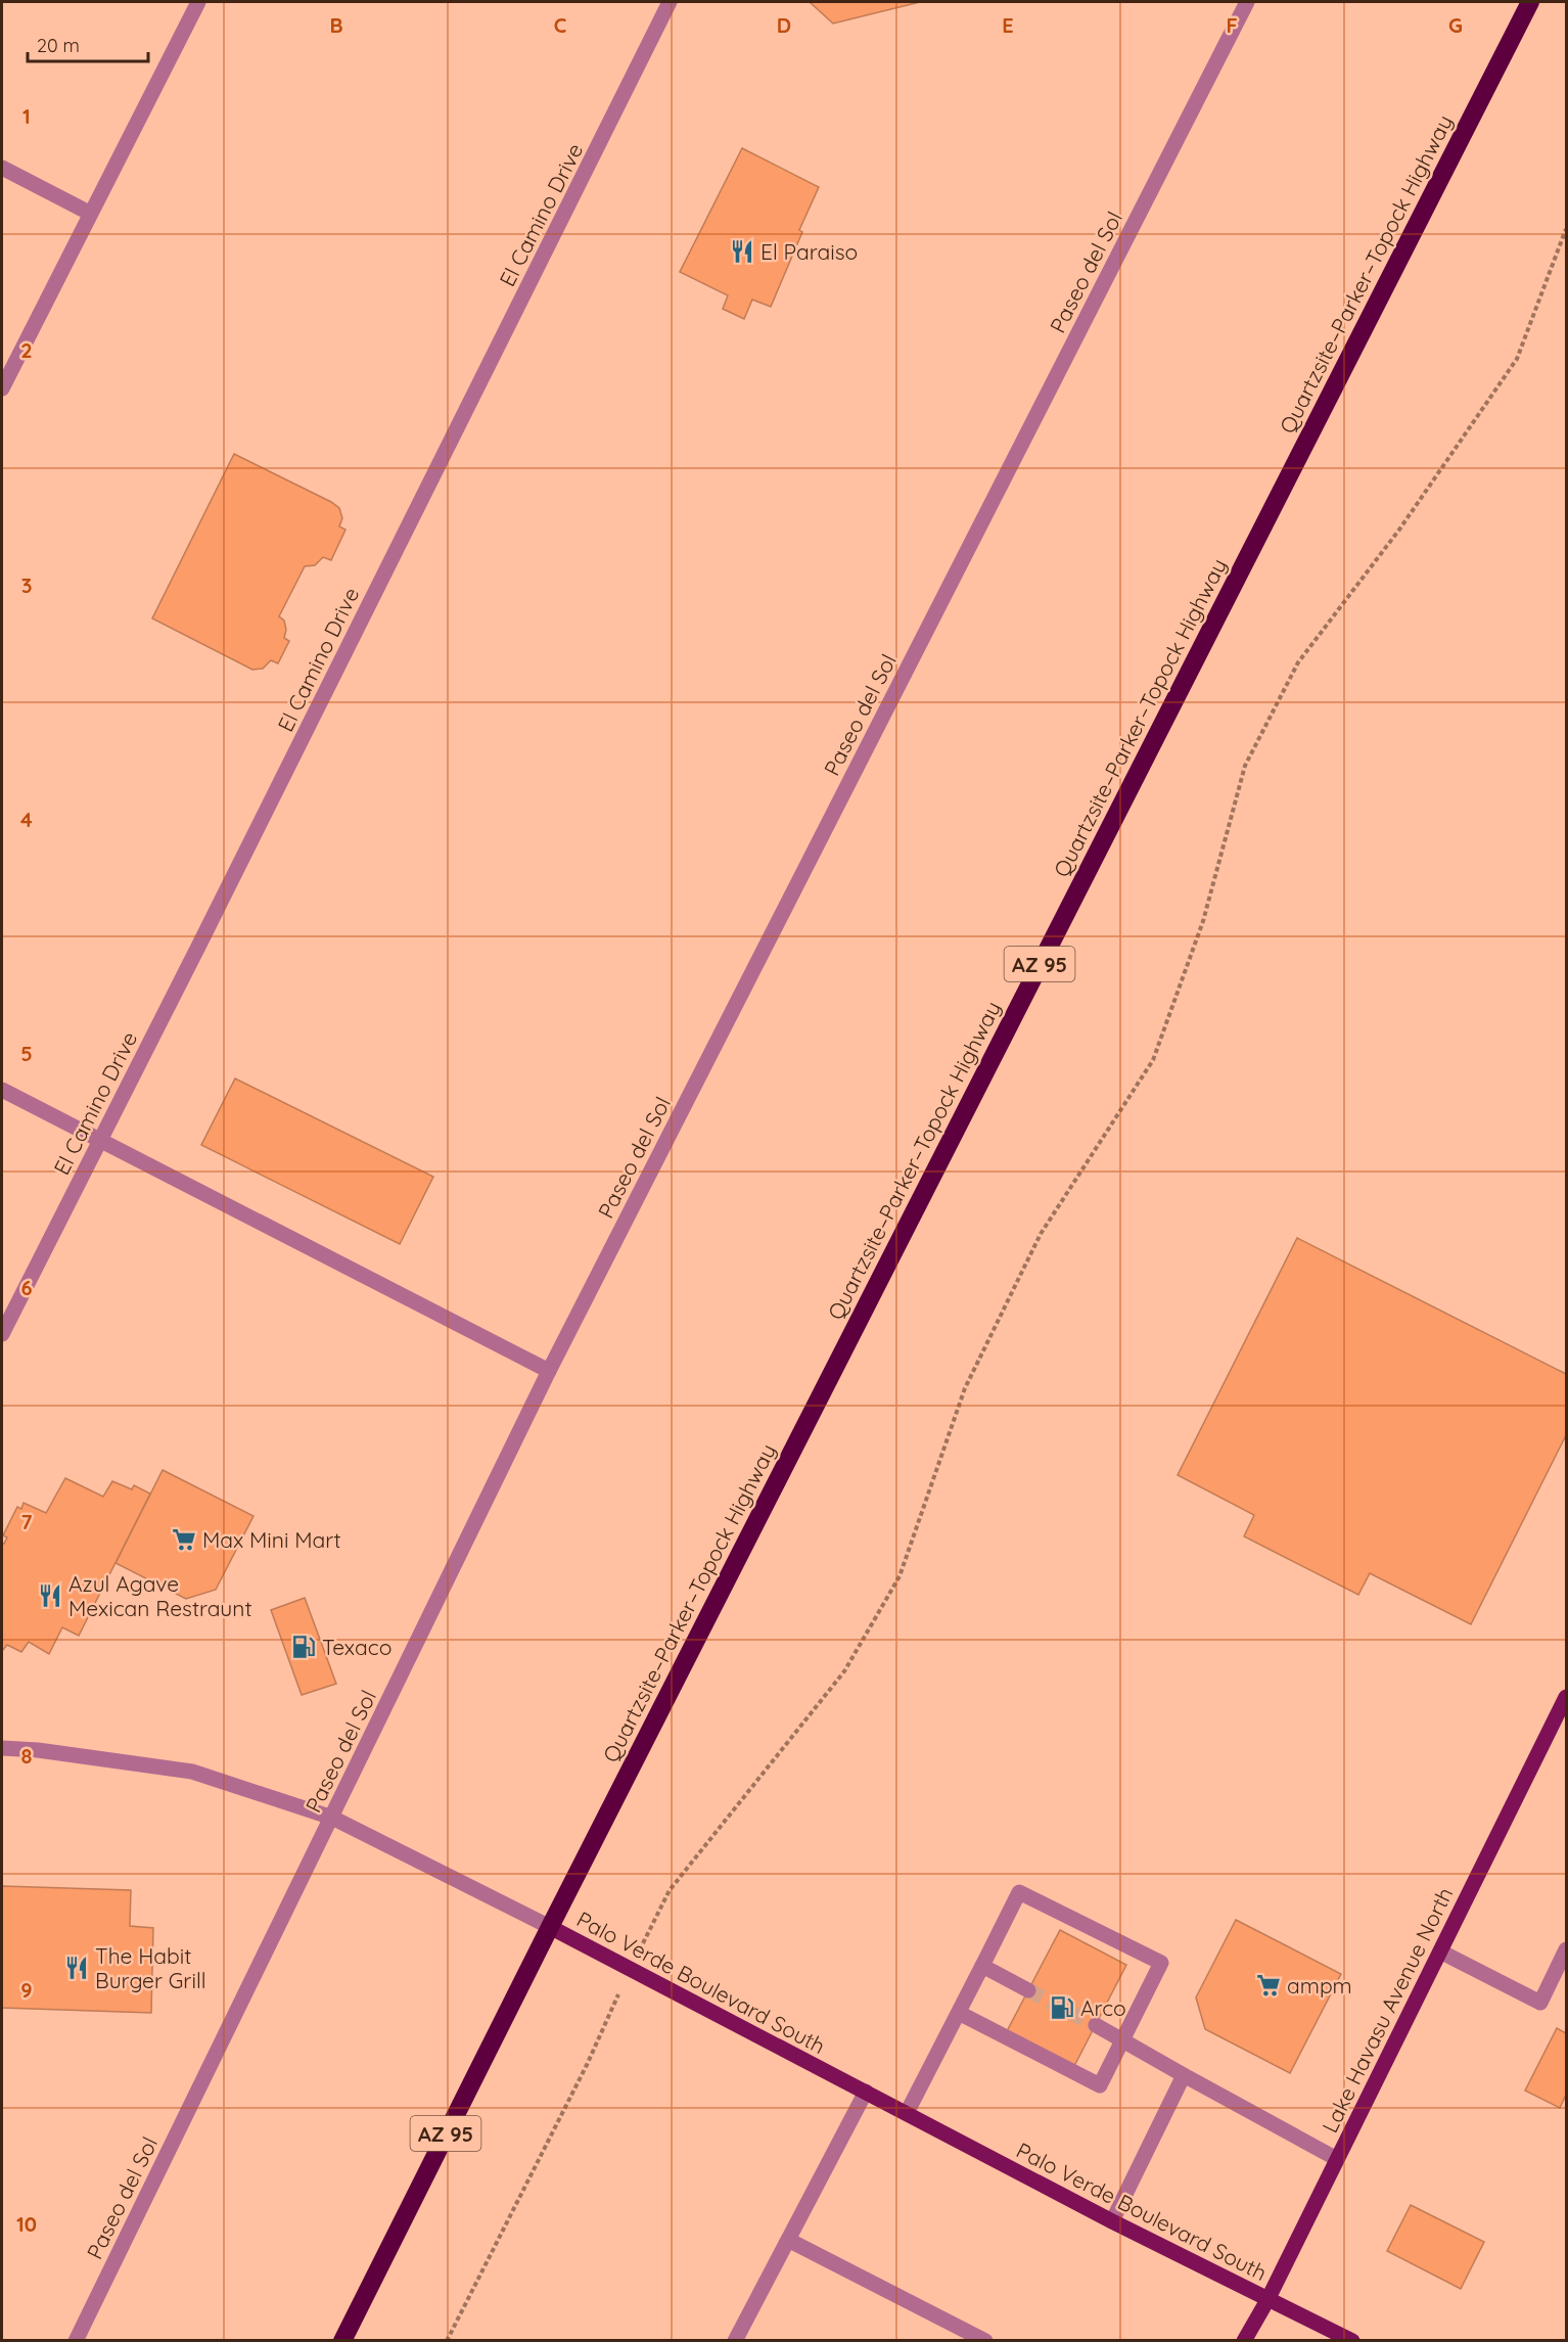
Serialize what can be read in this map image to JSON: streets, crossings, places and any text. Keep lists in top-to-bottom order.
{
  "streets": {
    "highway": ["Quartzsite–Parker–Topock Highway", "AZ 95"],
    "main road": ["Palo Verde Boulevard South", "Lake Havasu Avenue North"],
    "street": ["El Camino Drive", "Paseo del Sol"]
  },
  "crossings": [
    ["Paseo del Sol", "Palo Verde Boulevard South"],
    ["Quartzsite–Parker–Topock Highway", "Palo Verde Boulevard South"],
    ["Palo Verde Boulevard South", "Lake Havasu Avenue North"]
  ],
  "places": {
    "restaurant": ["El Paraiso", "Azul Agave Mexican Restraunt", "The Habit Burger Grill"],
    "supermarket": ["Max Mini Mart", "ampm"],
    "fuel station": ["Texaco", "Arco"]
  },
  "scale_bar": "20 m",
  "grid": {
    "columns": [
      "B",
      "C",
      "D",
      "E",
      "F",
      "G"
    ],
    "rows": [
      "1",
      "2",
      "3",
      "4",
      "5",
      "6",
      "7",
      "8",
      "9",
      "10"
    ]
  }
}
